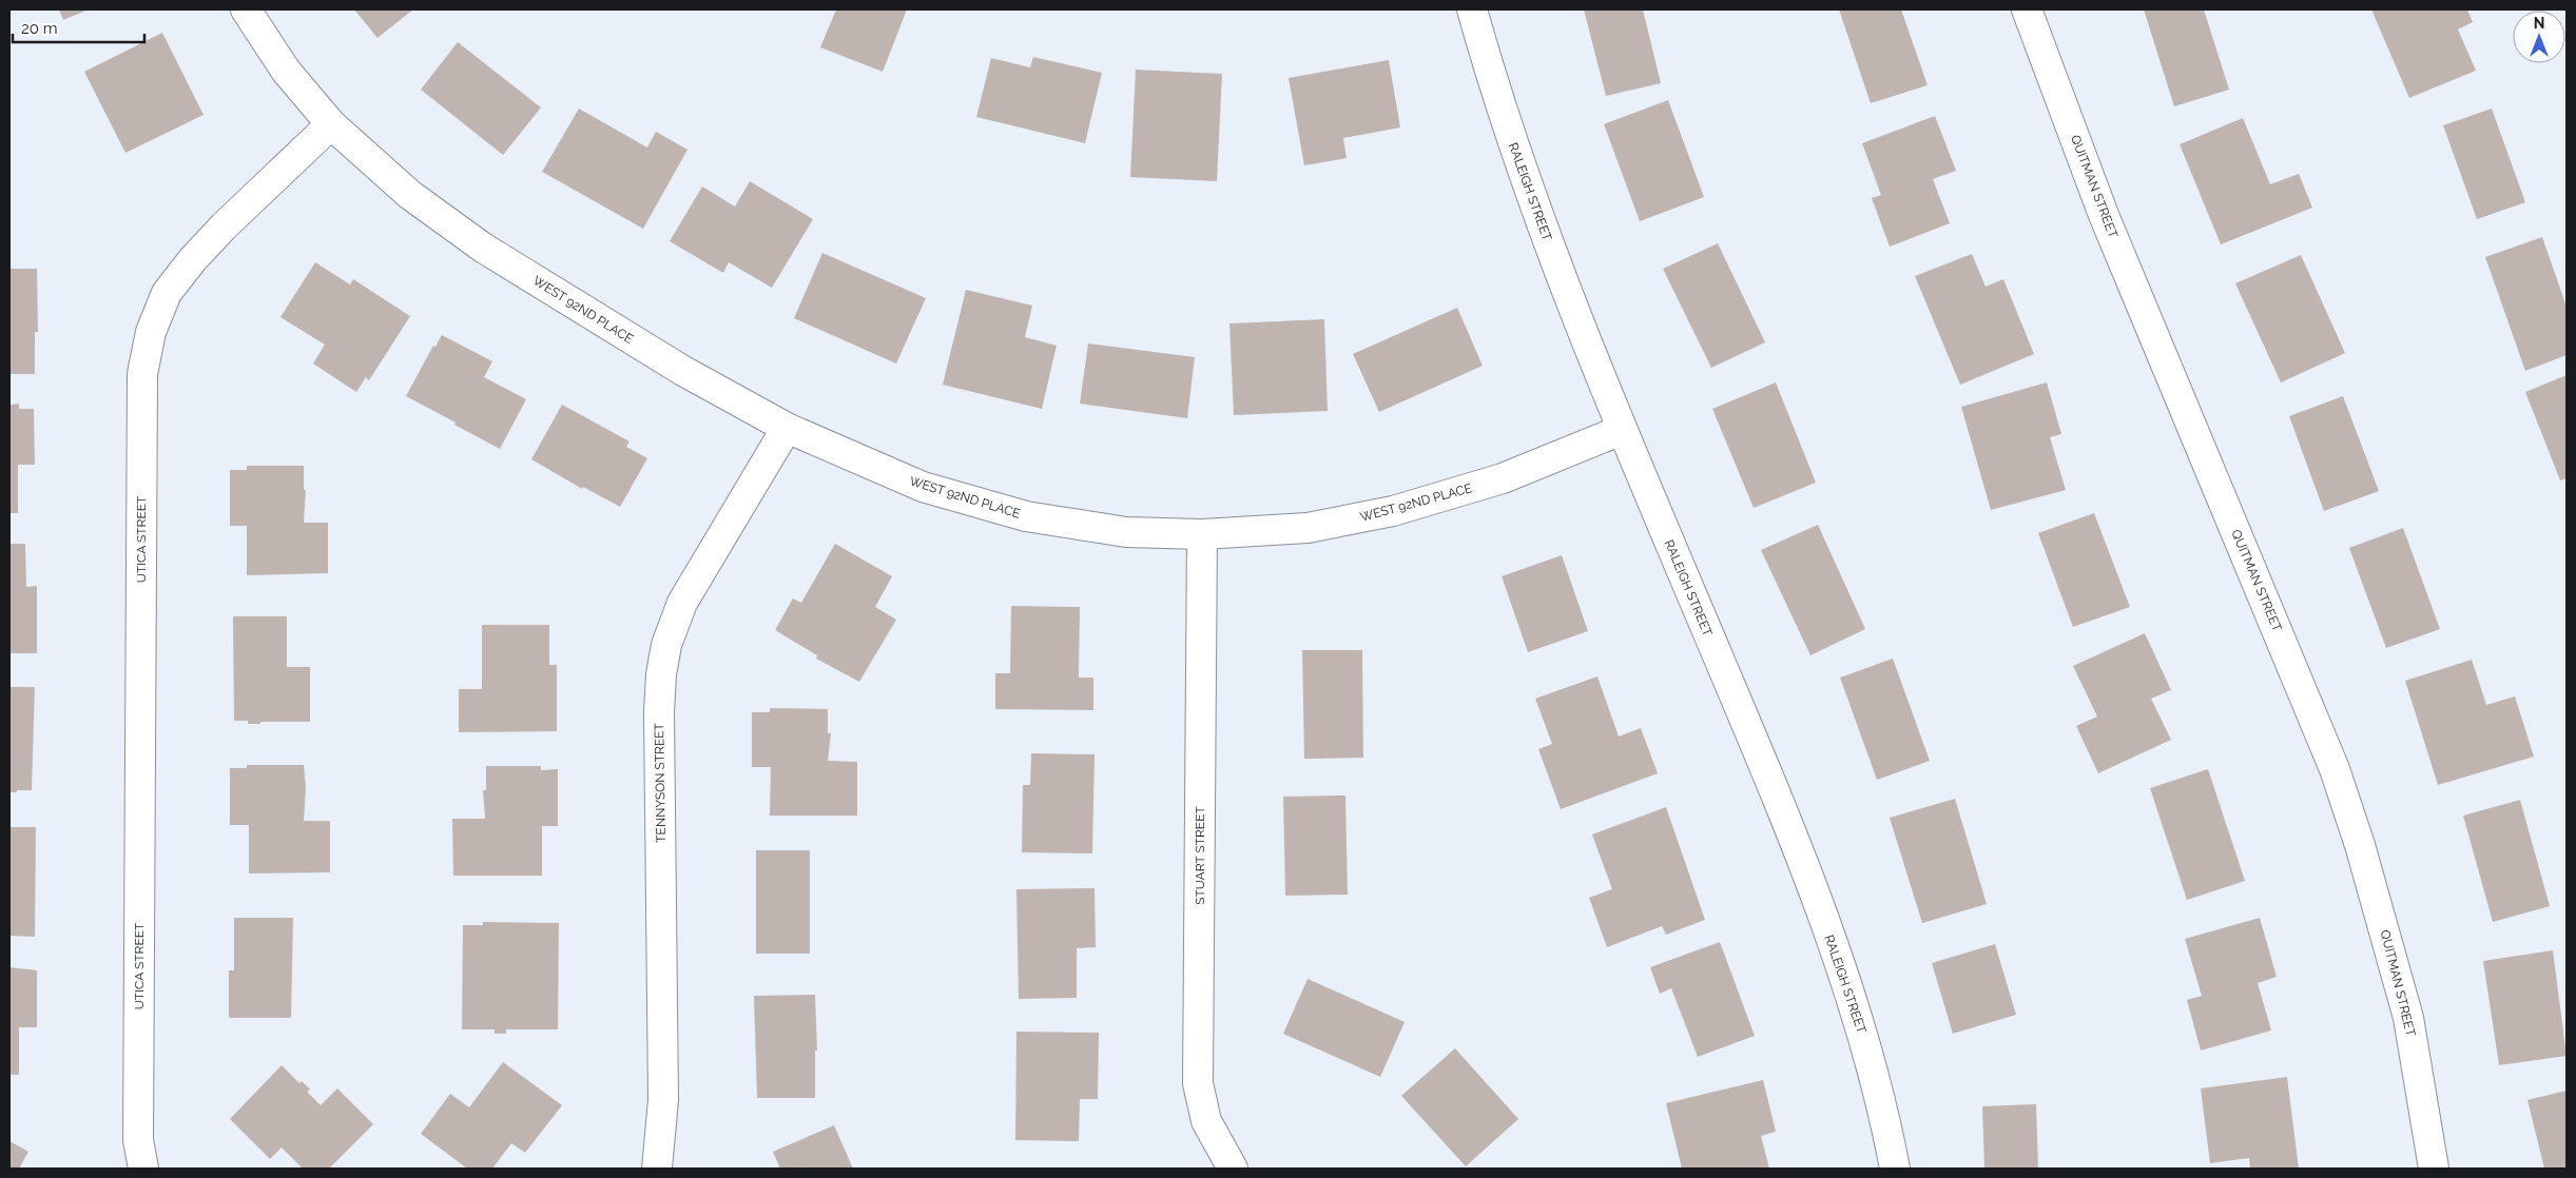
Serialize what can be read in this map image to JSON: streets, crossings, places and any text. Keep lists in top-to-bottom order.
{
  "streets": {
    "street": [
      "QUITMAN STREET",
      "RALEIGH STREET",
      "WEST 92ND PLACE",
      "UTICA STREET",
      "TENNYSON STREET",
      "STUART STREET"
    ]
  },
  "crossings": [
    ["RALEIGH STREET", "WEST 92ND PLACE"],
    ["WEST 92ND PLACE", "UTICA STREET"],
    ["WEST 92ND PLACE", "TENNYSON STREET"],
    ["WEST 92ND PLACE", "STUART STREET"]
  ],
  "scale_bar": "20 m",
  "north": "top"
}
